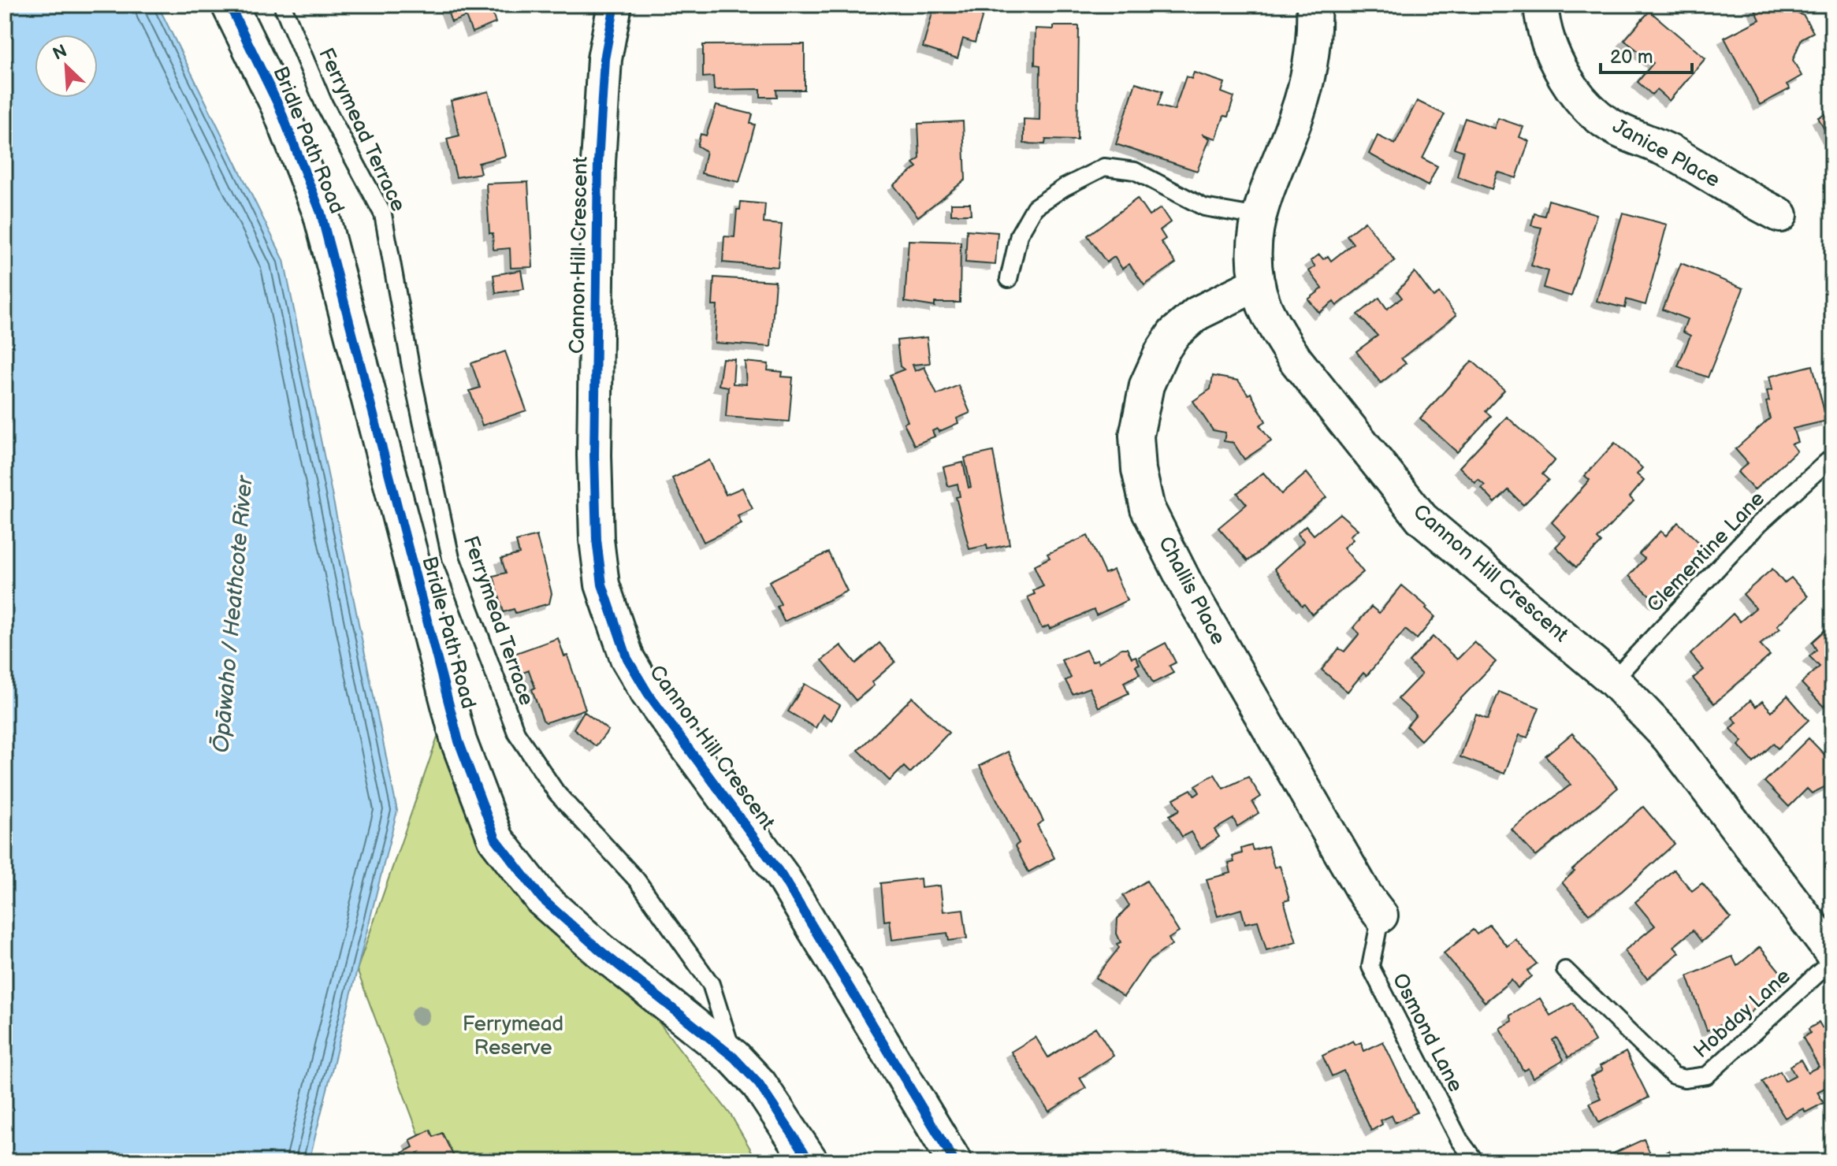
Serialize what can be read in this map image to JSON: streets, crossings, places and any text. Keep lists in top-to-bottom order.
{
  "streets": {
    "street": [
      "Bridle Path Road",
      "Janice Place",
      "Cannon Hill Crescent",
      "Challis Place"
    ],
    "lane": [
      "Ferrymead Terrace",
      "Clementine Lane",
      "Hobday Lane",
      "Osmond Lane"
    ]
  },
  "crossings": [
    ["Ferrymead Terrace", "Bridle Path Road"],
    ["Cannon Hill Crescent", "Clementine Lane"],
    ["Cannon Hill Crescent", "Challis Place"],
    ["Challis Place", "Osmond Lane"]
  ],
  "water": ["Ōpāwaho / Heathcote River"],
  "parks": ["Ferrymead Reserve"],
  "scale_bar": "20 m",
  "north": "top left"
}
